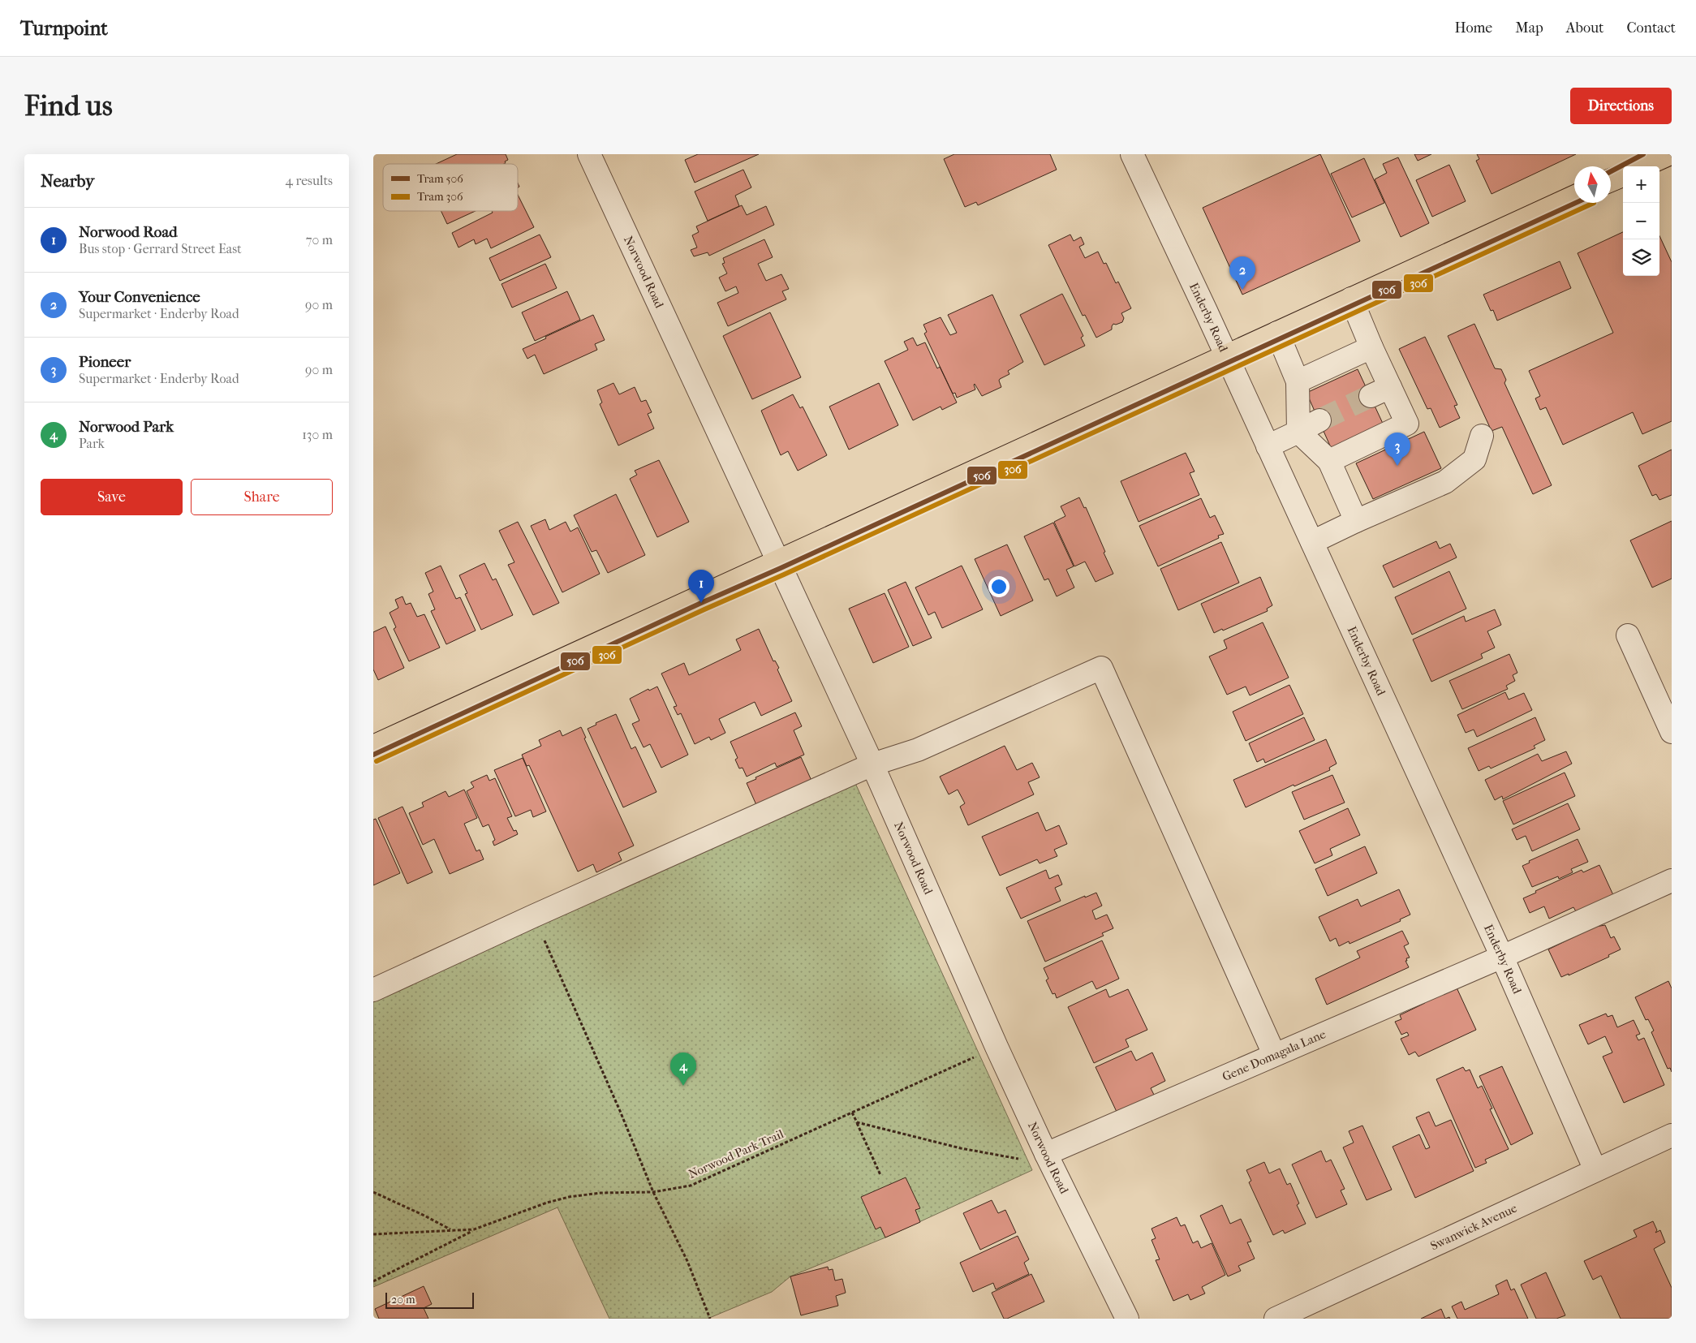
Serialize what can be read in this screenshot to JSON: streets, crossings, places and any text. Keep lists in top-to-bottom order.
{
  "streets": {
    "street": [
      "Norwood Road",
      "Enderby Road",
      "Gene Domagala Lane",
      "Swanwick Avenue"
    ],
    "path": ["Norwood Park Trail"]
  },
  "crossings": [
    ["Norwood Road", "Gene Domagala Lane"],
    ["Norwood Road", "Norwood Park Trail"],
    ["Enderby Road", "Gene Domagala Lane"],
    ["Enderby Road", "Swanwick Avenue"]
  ],
  "lines": ["tram line 506", "tram line 306"],
  "legend": ["Tram 506", "Tram 306"],
  "scale_bar": "20 m",
  "north": "top",
  "page": {
    "header": "Turnpoint",
    "nav": [
      "Home",
      "Map",
      "About",
      "Contact"
    ],
    "buttons": [
      "Directions",
      ["Save", "Share"]
    ],
    "title": "Find us",
    "heading": ["Nearby", "4 results"],
    "map_buttons": ["+", "−"],
    "list": [
      {
        "mark": "1",
        "name": "Norwood Road",
        "note": "Bus stop · Gerrard Street East",
        "value": "70 m"
      },
      {
        "mark": "2",
        "name": "Your Convenience",
        "note": "Supermarket · Enderby Road",
        "value": "90 m"
      },
      {
        "mark": "3",
        "name": "Pioneer",
        "note": "Supermarket · Enderby Road",
        "value": "90 m"
      },
      {
        "mark": "4",
        "name": "Norwood Park",
        "note": "Park",
        "value": "130 m"
      }
    ],
    "pins": [
      "2",
      "3",
      "1",
      "4"
    ],
    "scale": "20 m"
  }
}
